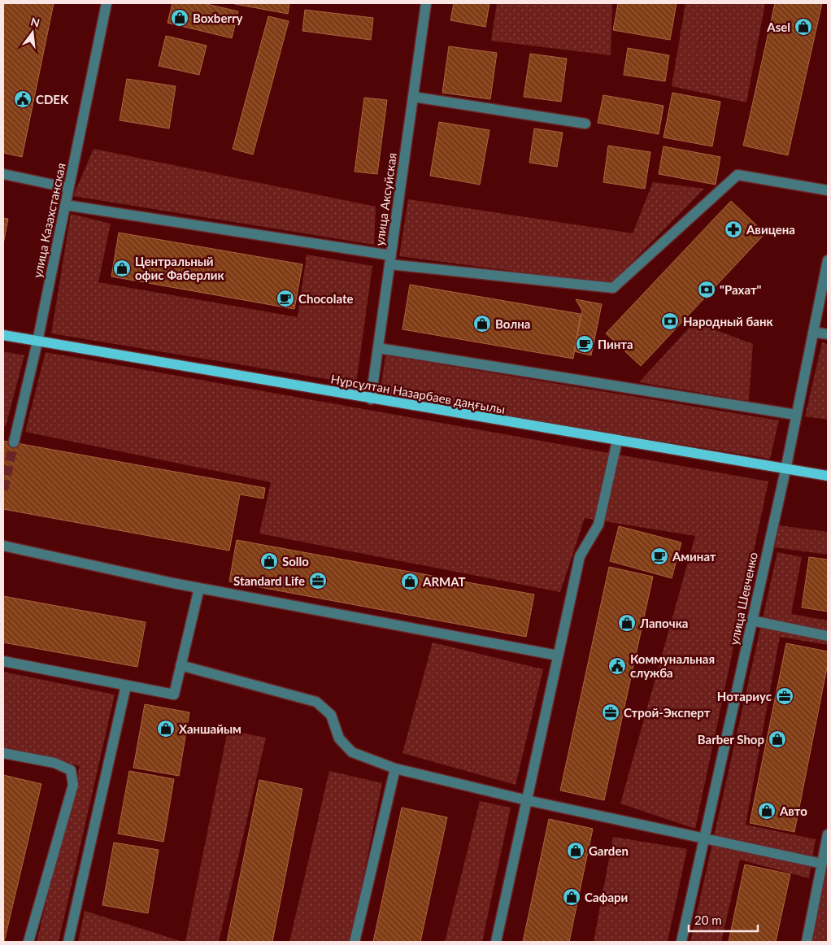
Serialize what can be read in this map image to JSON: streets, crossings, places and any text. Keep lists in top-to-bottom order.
{
  "streets": {
    "main road": ["Нұрсұлтан Назарбаев даңғылы"],
    "street": ["улица Аксуйская", "улица Казахстанская", "улица Шевченко"]
  },
  "crossings": [
    ["улица Аксуйская", "Нұрсұлтан Назарбаев даңғылы"],
    ["улица Казахстанская", "Нұрсұлтан Назарбаев даңғылы"],
    ["Нұрсұлтан Назарбаев даңғылы", "улица Шевченко"]
  ],
  "places": {
    "shop": [
      "Boxberry",
      "Asel",
      "Центральный офис Фаберлик",
      "Волна",
      "Sollo",
      "ARMAT",
      "Лапочка",
      "Ханшайым",
      "Barber Shop",
      "Авто",
      "Garden",
      "Сафари"
    ],
    "public building": ["CDEK", "Коммунальная служба"],
    "pharmacy": ["Авицена"],
    "bank": ["\"Рахат\"", "Народный банк"],
    "cafe": ["Chocolate", "Пинта", "Аминат"],
    "office": ["Standard Life", "Нотариус", "Строй-Эксперт"]
  },
  "scale_bar": "20 m",
  "north": "top"
}
